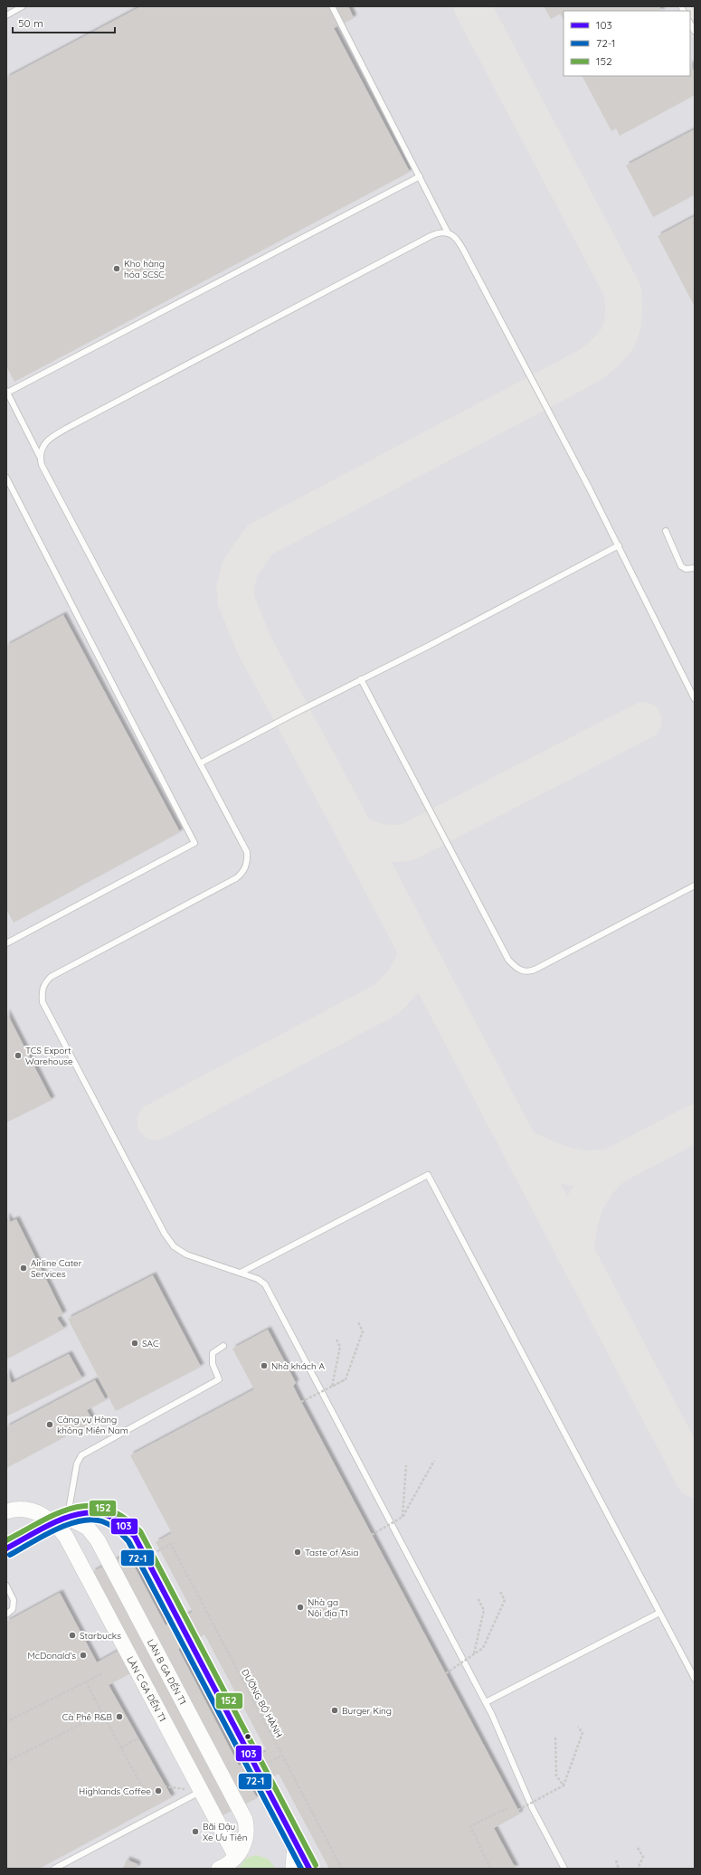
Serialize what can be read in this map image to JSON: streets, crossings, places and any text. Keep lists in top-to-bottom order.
{
  "streets": {
    "street": ["LÀN B GA ĐẾN T1", "LÀN C GA ĐẾN T1"],
    "path": ["ĐƯỜNG BỘ HÀNH"]
  },
  "crossings": [
    ["LÀN B GA ĐẾN T1", "LÀN C GA ĐẾN T1"]
  ],
  "places": [
    "Kho hàng hóa SCSC",
    "TCS Export Warehouse",
    "Airline Cater Services",
    "SAC",
    "Nhà khách A",
    "Cảng vụ Hàng không Miền Nam",
    "Taste of Asia",
    "Nhà ga Nội địa T1",
    "Starbucks",
    "McDonald's",
    "Burger King",
    "Cà Phê R&B",
    "Highlands Coffee",
    "Bãi Đậu Xe Ưu Tiên"
  ],
  "lines": ["transit line 152", "transit line 103", "transit line 72-1"],
  "legend": ["103", "72-1", "152"],
  "scale_bar": "50 m"
}
